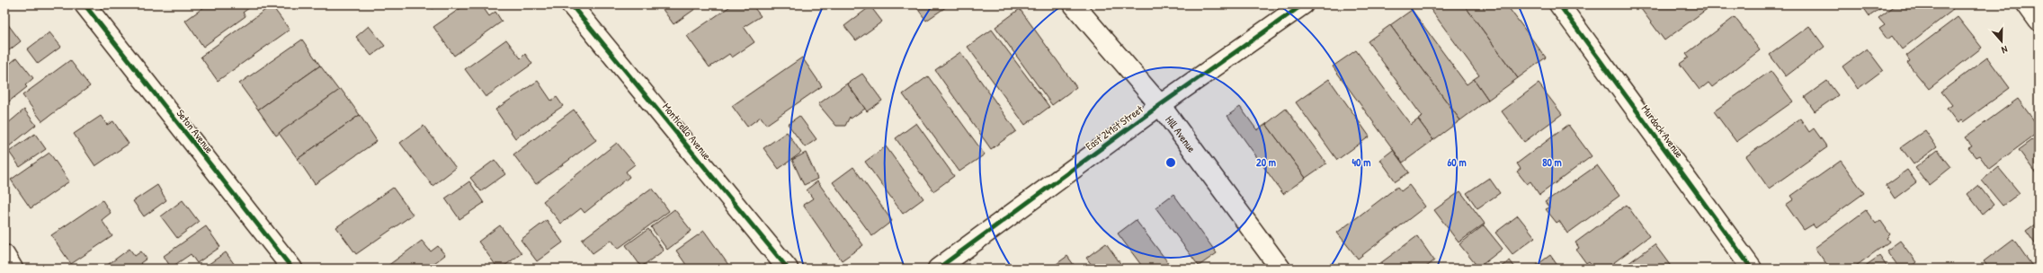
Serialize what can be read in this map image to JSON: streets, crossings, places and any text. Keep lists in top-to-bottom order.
{
  "streets": {
    "street": [
      "East 241st Street",
      "Seton Avenue",
      "Monticello Avenue",
      "Murdock Avenue",
      "Hill Avenue"
    ]
  },
  "crossings": [
    ["East 241st Street", "Hill Avenue"]
  ],
  "north": "bottom",
  "rings": [
    "20 m",
    "40 m",
    "60 m",
    "80 m"
  ]
}
